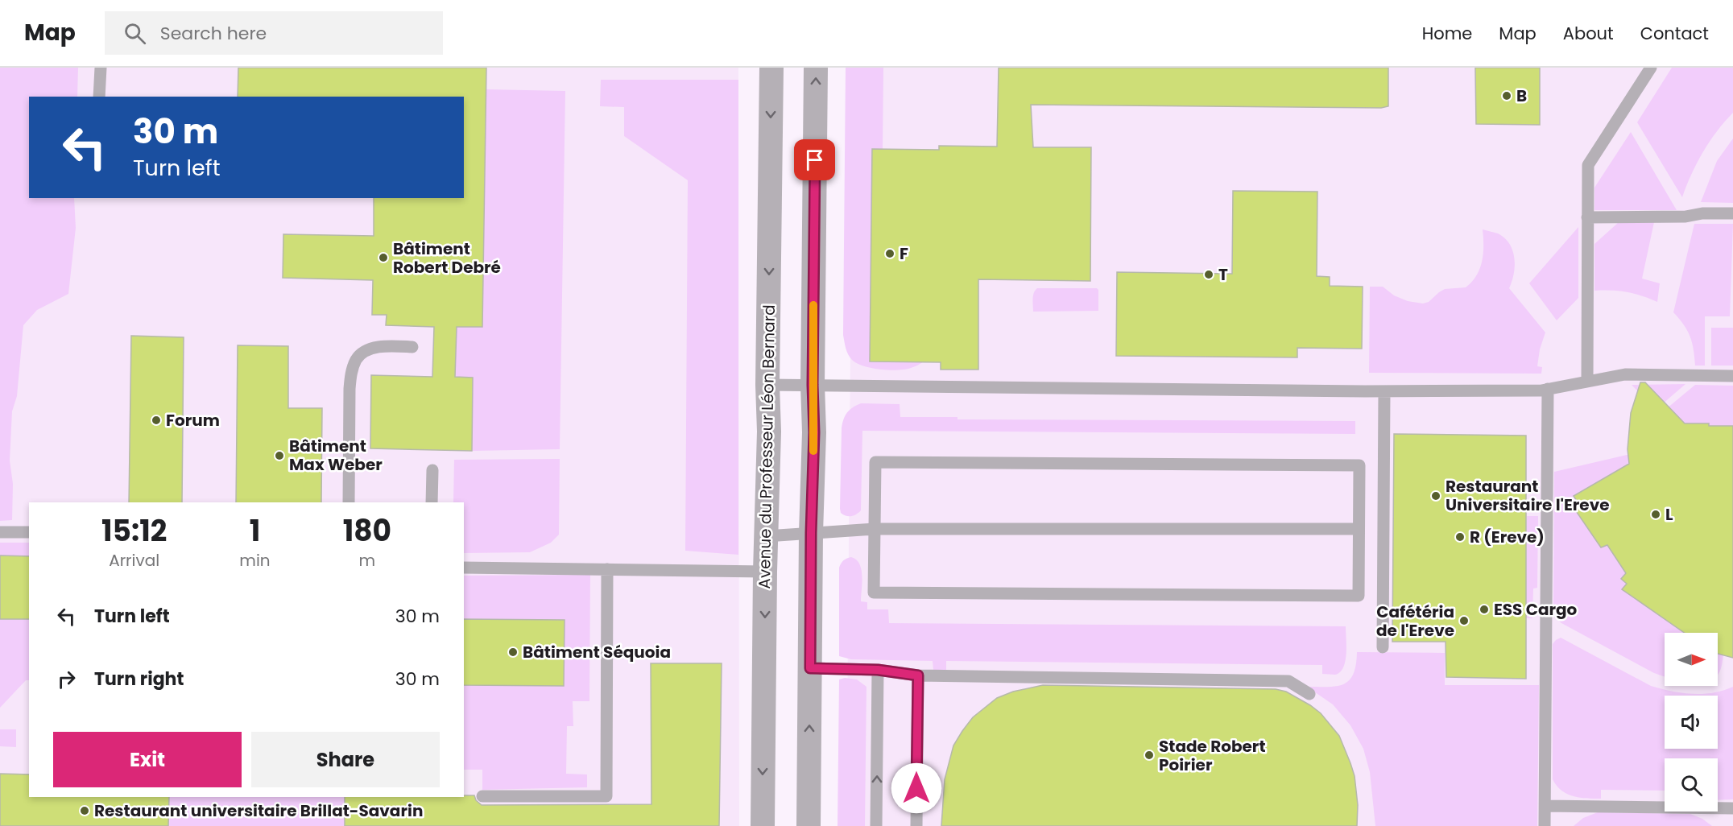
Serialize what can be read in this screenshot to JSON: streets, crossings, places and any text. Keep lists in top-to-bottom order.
{
  "streets": {
    "street": ["Avenue du Professeur Léon Bernard"]
  },
  "places": [
    "B",
    "F",
    "Bâtiment Robert Debré",
    "T",
    "Forum",
    "Bâtiment Max Weber",
    "Restaurant Universitaire l'Ereve",
    "L",
    "R (Ereve)",
    "ESS Cargo",
    "Cafétéria de l'Ereve",
    "Bâtiment Séquoia",
    "Stade Robert Poirier",
    "Restaurant universitaire Brillat-Savarin"
  ],
  "north": "right",
  "page": {
    "header": "Map",
    "search": "Search here",
    "nav": [
      "Home",
      "Map",
      "About",
      "Contact"
    ],
    "turn": ["30 m", "Turn left"],
    "eta": [
      "15:12",
      "Arrival",
      "1",
      "min",
      "180",
      "m"
    ],
    "list": [
      {
        "name": "Turn left",
        "value": "30 m"
      },
      {
        "name": "Turn right",
        "value": "30 m"
      }
    ],
    "buttons": ["Exit", "Share"]
  }
}
